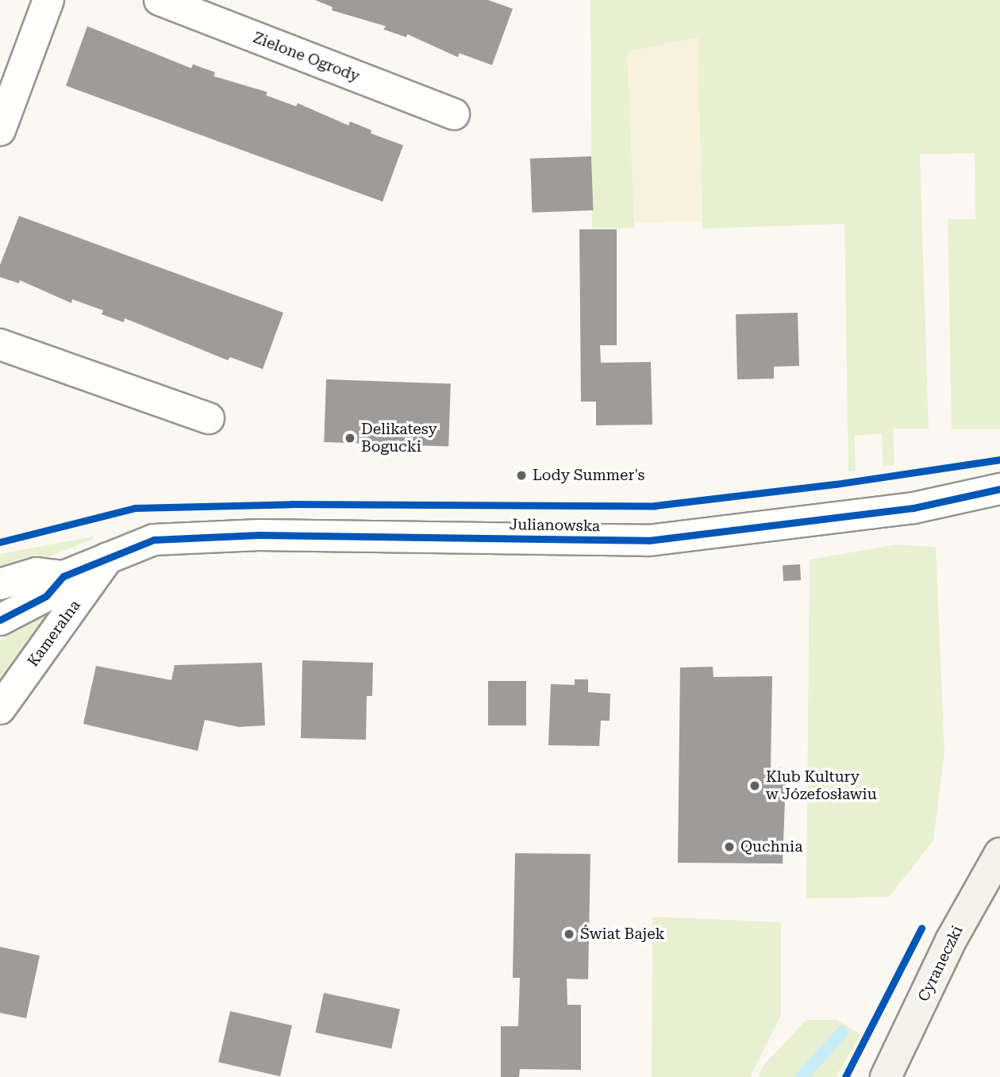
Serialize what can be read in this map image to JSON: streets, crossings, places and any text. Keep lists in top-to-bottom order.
{
  "streets": {
    "street": [
      "Zielone Ogrody",
      "Julianowska",
      "Kameralna",
      "Cyraneczki"
    ]
  },
  "crossings": [
    ["Julianowska", "Kameralna"]
  ],
  "places": [
    "Delikatesy Bogucki",
    "Lody Summer's",
    "Klub Kultury w Józefosławiu",
    "Quchnia",
    "Świat Bajek"
  ]
}
